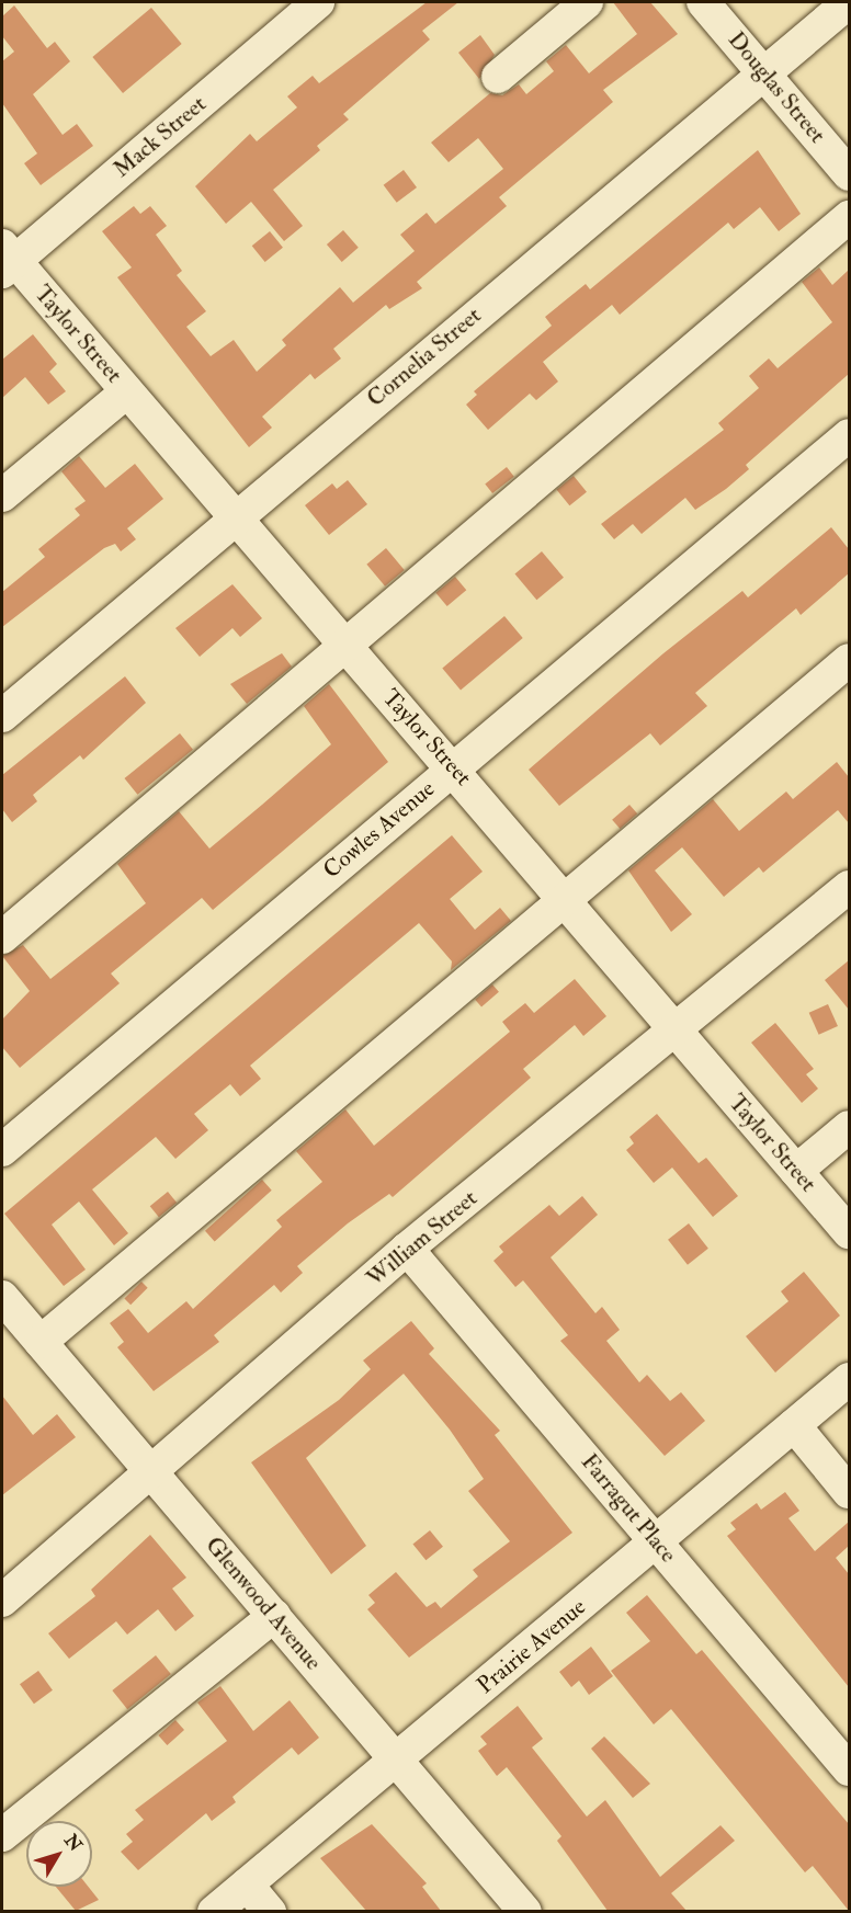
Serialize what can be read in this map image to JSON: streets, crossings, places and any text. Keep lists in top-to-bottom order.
{
  "streets": {
    "street": [
      "Douglas Street",
      "Mack Street",
      "Taylor Street",
      "Cornelia Street",
      "Cowles Avenue",
      "William Street",
      "Farragut Place",
      "Glenwood Avenue",
      "Prairie Avenue"
    ]
  },
  "crossings": [
    ["Douglas Street", "Cornelia Street"],
    ["Mack Street", "Taylor Street"],
    ["Taylor Street", "Cornelia Street"],
    ["Taylor Street", "Cowles Avenue"],
    ["Taylor Street", "William Street"],
    ["William Street", "Farragut Place"],
    ["William Street", "Glenwood Avenue"],
    ["Farragut Place", "Prairie Avenue"],
    ["Glenwood Avenue", "Prairie Avenue"]
  ],
  "north": "top right"
}
